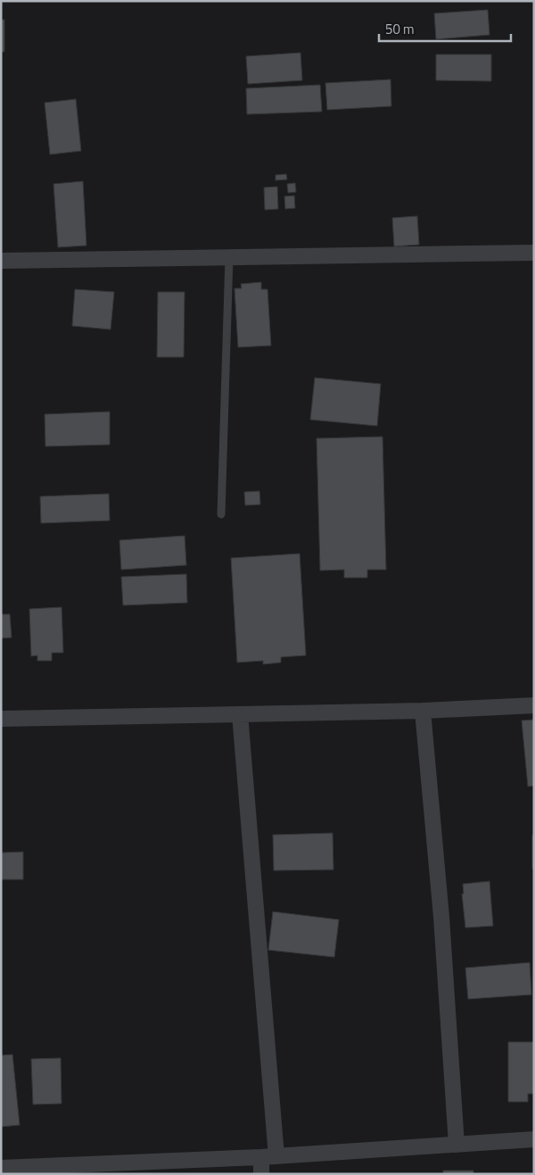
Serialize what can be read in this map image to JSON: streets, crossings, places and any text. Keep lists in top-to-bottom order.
{
  "scale_bar": "50 m"
}
